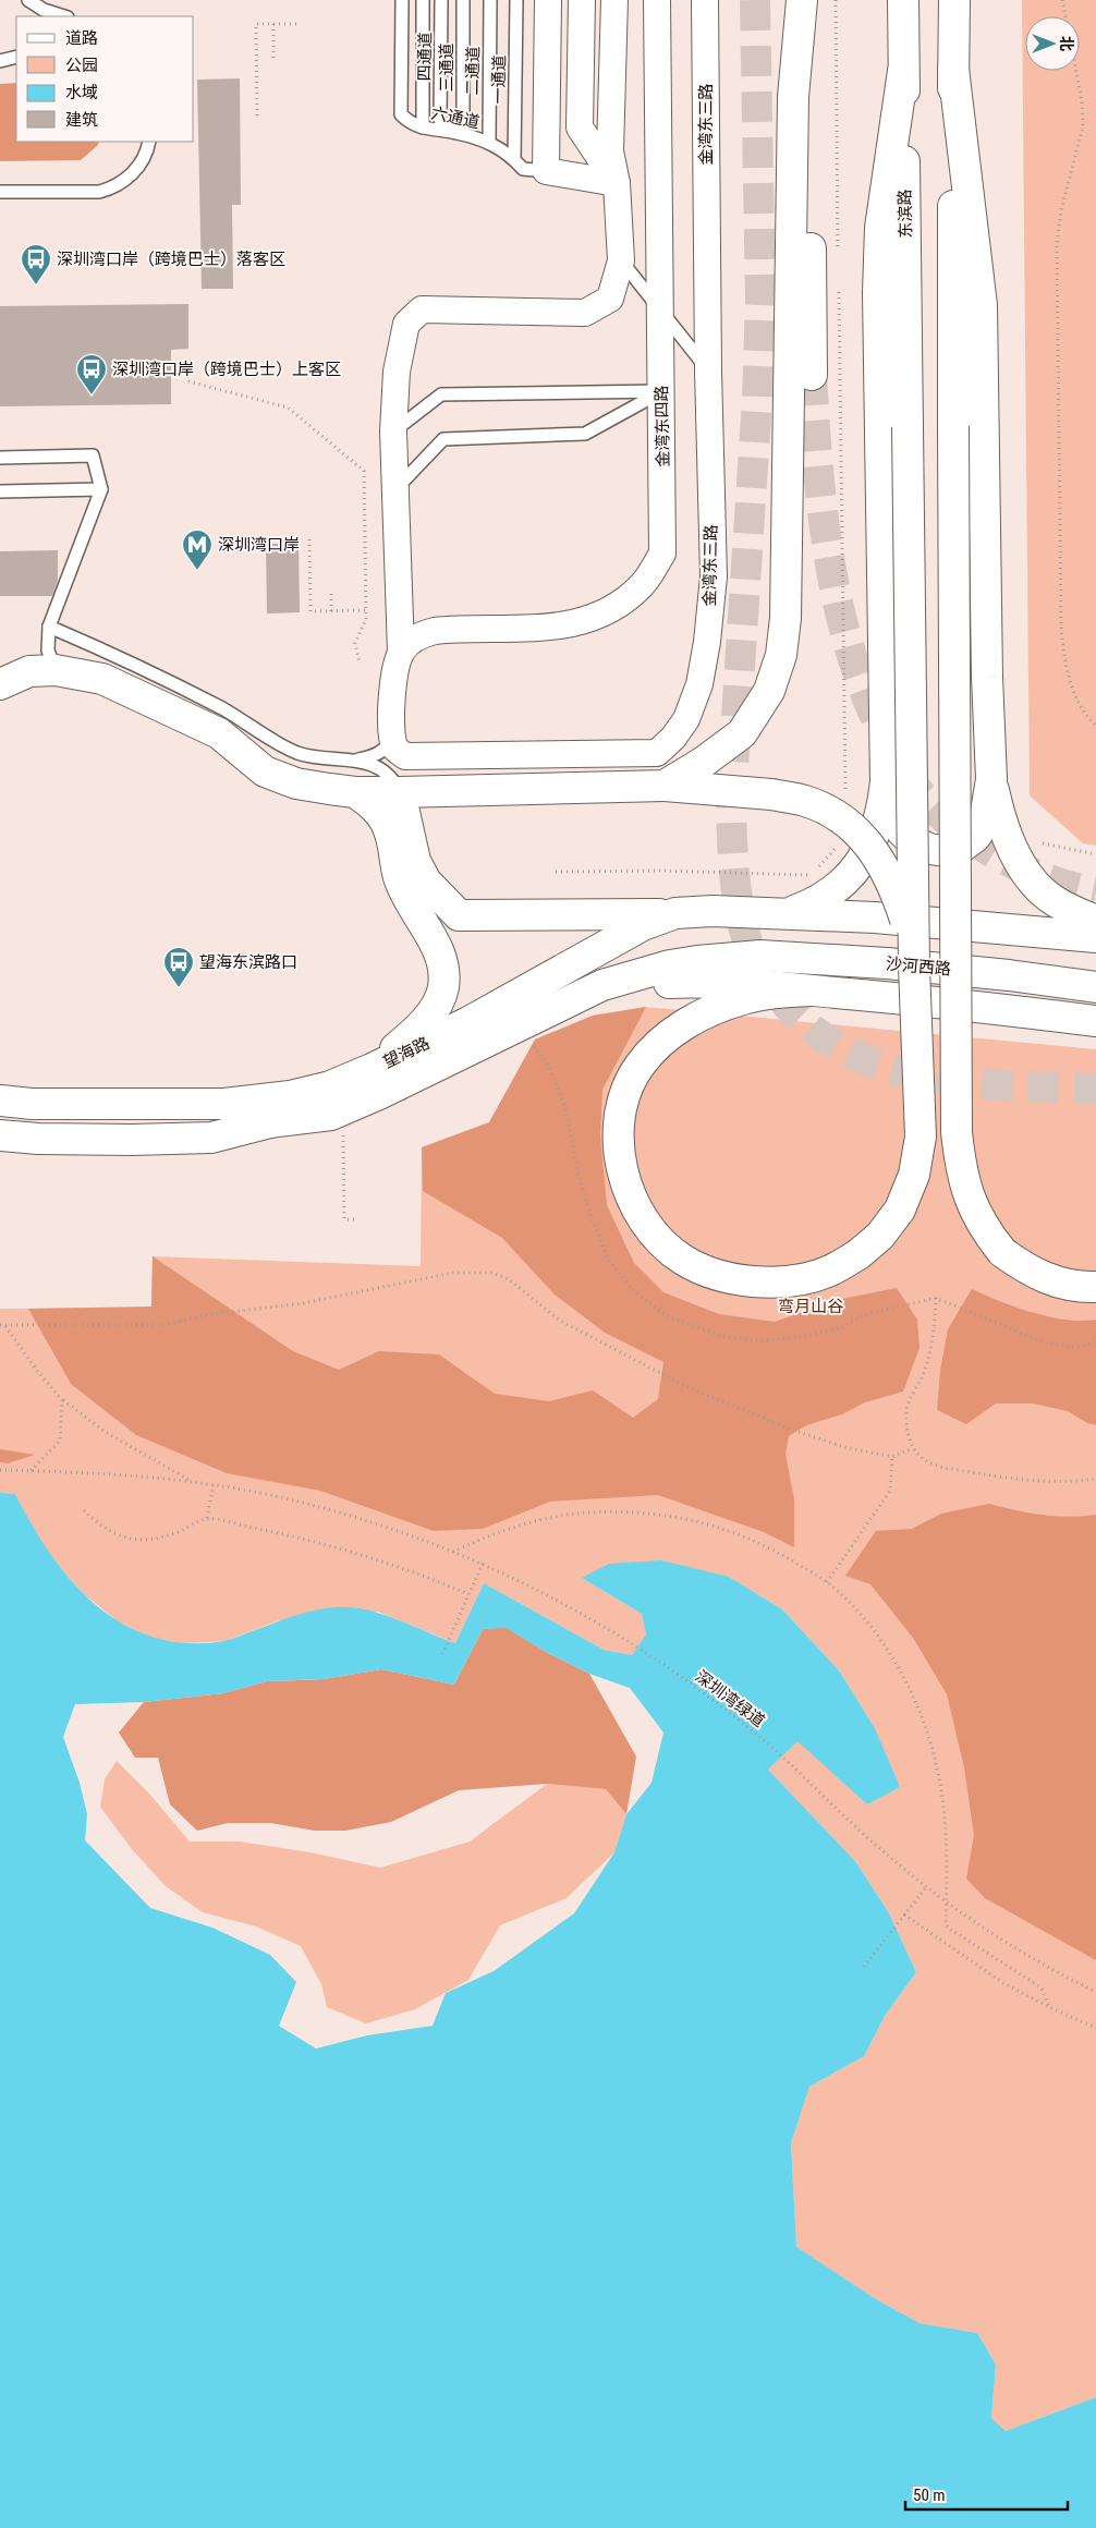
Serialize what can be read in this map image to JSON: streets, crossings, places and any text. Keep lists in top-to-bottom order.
{
  "streets": {
    "main road": ["东滨路", "沙河西路", "望海路"],
    "street": ["金湾东三路", "金湾东四路"],
    "lane": [
      "四通道",
      "三通道",
      "二通道",
      "一通道",
      "六通道"
    ],
    "path": ["深圳湾绿道"]
  },
  "crossings": [
    ["四通道", "三通道"],
    ["四通道", "六通道"],
    ["三通道", "六通道"],
    ["二通道", "六通道"],
    ["一通道", "六通道"],
    ["沙河西路", "望海路"]
  ],
  "parks": ["弯月山谷"],
  "places": {
    "bus stop": ["深圳湾口岸（跨境巴士）落客区", "深圳湾口岸（跨境巴士）上客区", "望海东滨路口"],
    "metro station": ["深圳湾口岸"]
  },
  "legend": [
    "道路",
    "公园",
    "水域",
    "建筑"
  ],
  "scale_bar": "50 m",
  "north": "right"
}
